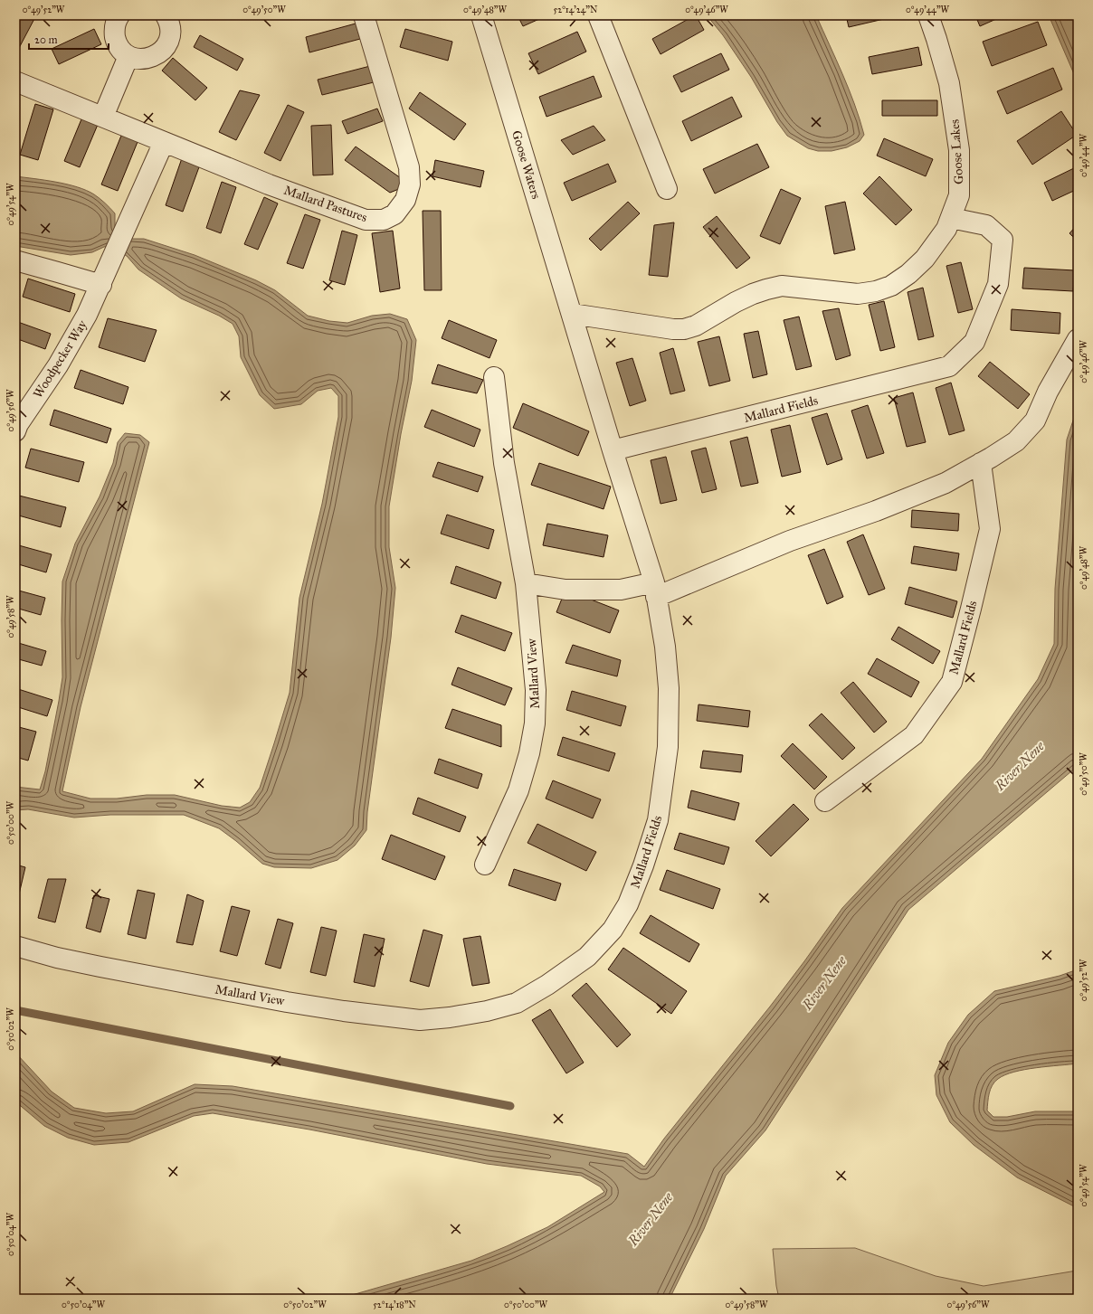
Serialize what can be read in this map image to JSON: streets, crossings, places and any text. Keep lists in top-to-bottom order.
{
  "streets": {
    "street": [
      "Goose Lakes",
      "Goose Waters",
      "Mallard Pastures",
      "Woodpecker Way",
      "Mallard Fields",
      "Mallard View"
    ]
  },
  "crossings": [
    ["Goose Lakes", "Goose Waters"],
    ["Goose Lakes", "Mallard Fields"],
    ["Goose Waters", "Mallard Fields"],
    ["Mallard Pastures", "Woodpecker Way"],
    ["Mallard Fields", "Mallard View"]
  ],
  "water": ["River Nene"],
  "scale_bar": "20 m",
  "coordinates": [
    "0°49'52\"W",
    "0°49'50\"W",
    "0°49'48\"W",
    "52°14'24\"N",
    "0°49'46\"W",
    "0°49'44\"W",
    "0°49'54\"W",
    "0°49'56\"W",
    "0°49'58\"W",
    "0°50'00\"W",
    "0°50'02\"W",
    "0°50'04\"W",
    "52°14'18\"N"
  ]
}
